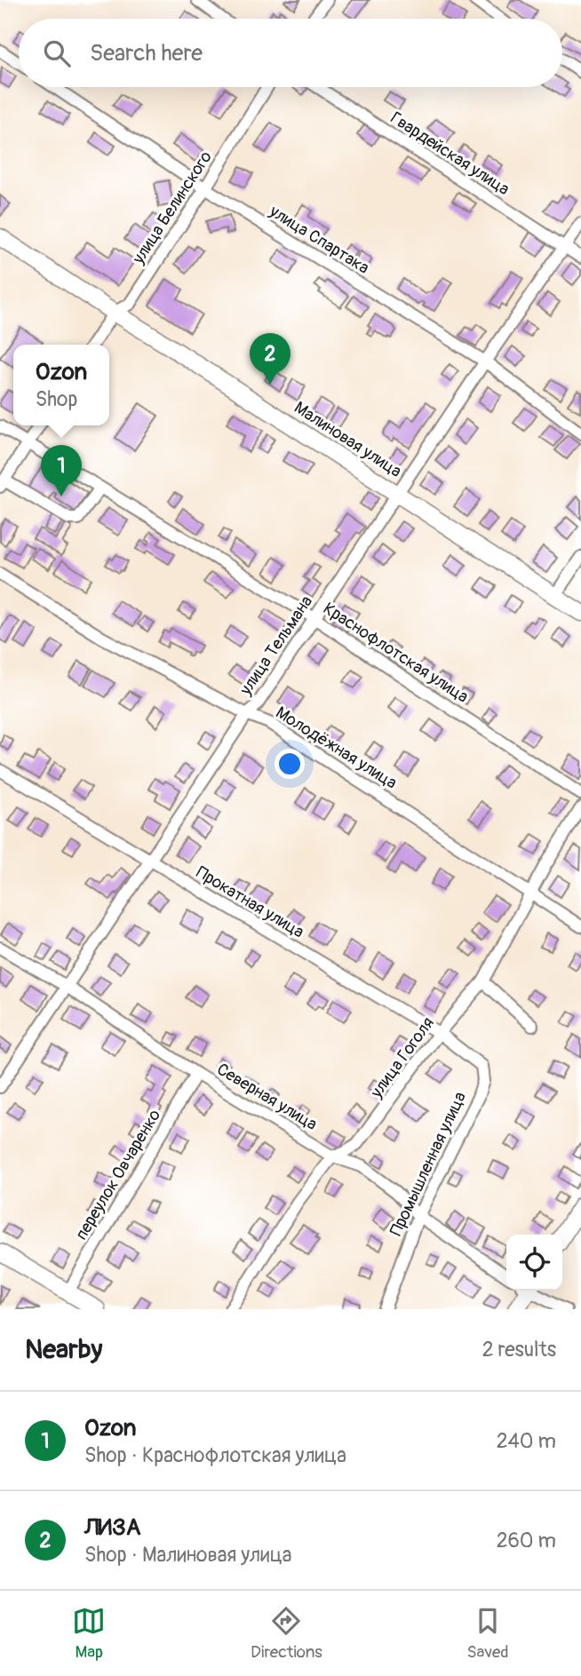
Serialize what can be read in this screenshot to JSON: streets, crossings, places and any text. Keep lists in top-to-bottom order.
{
  "streets": {
    "street": [
      "Гвардейская улица",
      "улица Белинского",
      "улица Спартака",
      "Малиновая улица",
      "улица Тельмана",
      "Краснофлотская улица",
      "Молодёжная улица",
      "Прокатная улица",
      "улица Гоголя",
      "Северная улица",
      "Промышленная улица",
      "переулок Овчаренко"
    ]
  },
  "crossings": [
    ["Гвардейская улица", "улица Тельмана"],
    ["улица Белинского", "улица Спартака"],
    ["улица Белинского", "Малиновая улица"],
    ["улица Спартака", "улица Тельмана"],
    ["Малиновая улица", "улица Тельмана"],
    ["улица Тельмана", "Краснофлотская улица"],
    ["улица Тельмана", "Молодёжная улица"],
    ["улица Тельмана", "Прокатная улица"],
    ["улица Тельмана", "Северная улица"],
    ["Молодёжная улица", "улица Гоголя"],
    ["Прокатная улица", "улица Гоголя"],
    ["Прокатная улица", "Промышленная улица"],
    ["улица Гоголя", "Северная улица"],
    ["Северная улица", "Промышленная улица"],
    ["Северная улица", "переулок Овчаренко"]
  ],
  "page": {
    "search": "Search here",
    "pins": ["2", "1"],
    "popup": ["Ozon", "Shop"],
    "heading": ["Nearby", "2 results"],
    "list": [
      {
        "mark": "1",
        "name": "Ozon",
        "note": "Shop · Краснофлотская улица",
        "value": "240 m"
      },
      {
        "mark": "2",
        "name": "ЛИЗА",
        "note": "Shop · Малиновая улица",
        "value": "260 m"
      }
    ],
    "nav": ["Map", "Directions", "Saved"]
  }
}
